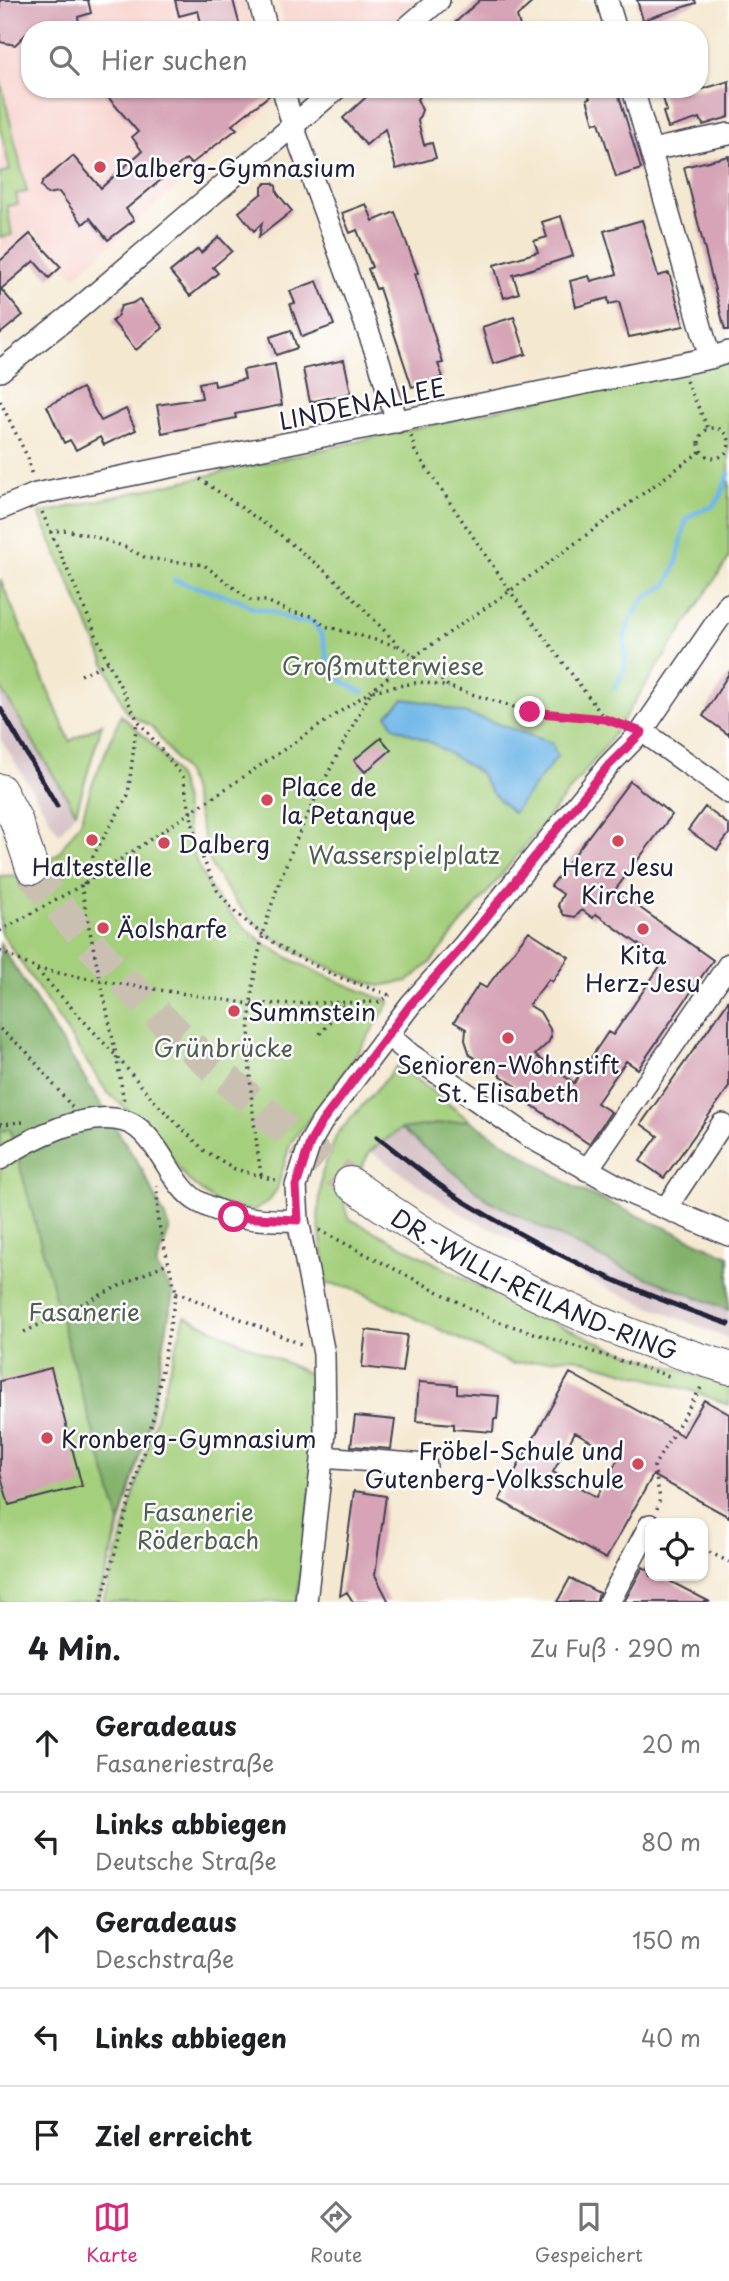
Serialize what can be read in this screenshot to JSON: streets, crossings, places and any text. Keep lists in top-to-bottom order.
{
  "streets": {
    "highway": ["DR.-WILLI-REILAND-RING"],
    "street": ["LINDENALLEE"]
  },
  "parks": [
    "Großmutterwiese",
    "Wasserspielplatz",
    "Grünbrücke",
    "Fasanerie",
    "Fasanerie Röderbach"
  ],
  "places": [
    "Dalberg-Gymnasium",
    "Place de la Petanque",
    "Haltestelle",
    "Herz Jesu Kirche",
    "Dalberg",
    "Äolsharfe",
    "Kita Herz-Jesu",
    "Summstein",
    "Senioren-Wohnstift St. Elisabeth",
    "Kronberg-Gymnasium",
    "Fröbel-Schule und Gutenberg-Volksschule"
  ],
  "page": {
    "search": "Hier suchen",
    "heading": ["4 Min.", "Zu Fuß · 290 m"],
    "list": [
      ["Geradeaus", "Fasaneriestraße", "20 m"],
      ["Links abbiegen", "Deutsche Straße", "80 m"],
      ["Geradeaus", "Deschstraße", "150 m"],
      ["Links abbiegen", "40 m"],
      "Ziel erreicht"
    ],
    "nav": ["Karte", "Route", "Gespeichert"]
  }
}
